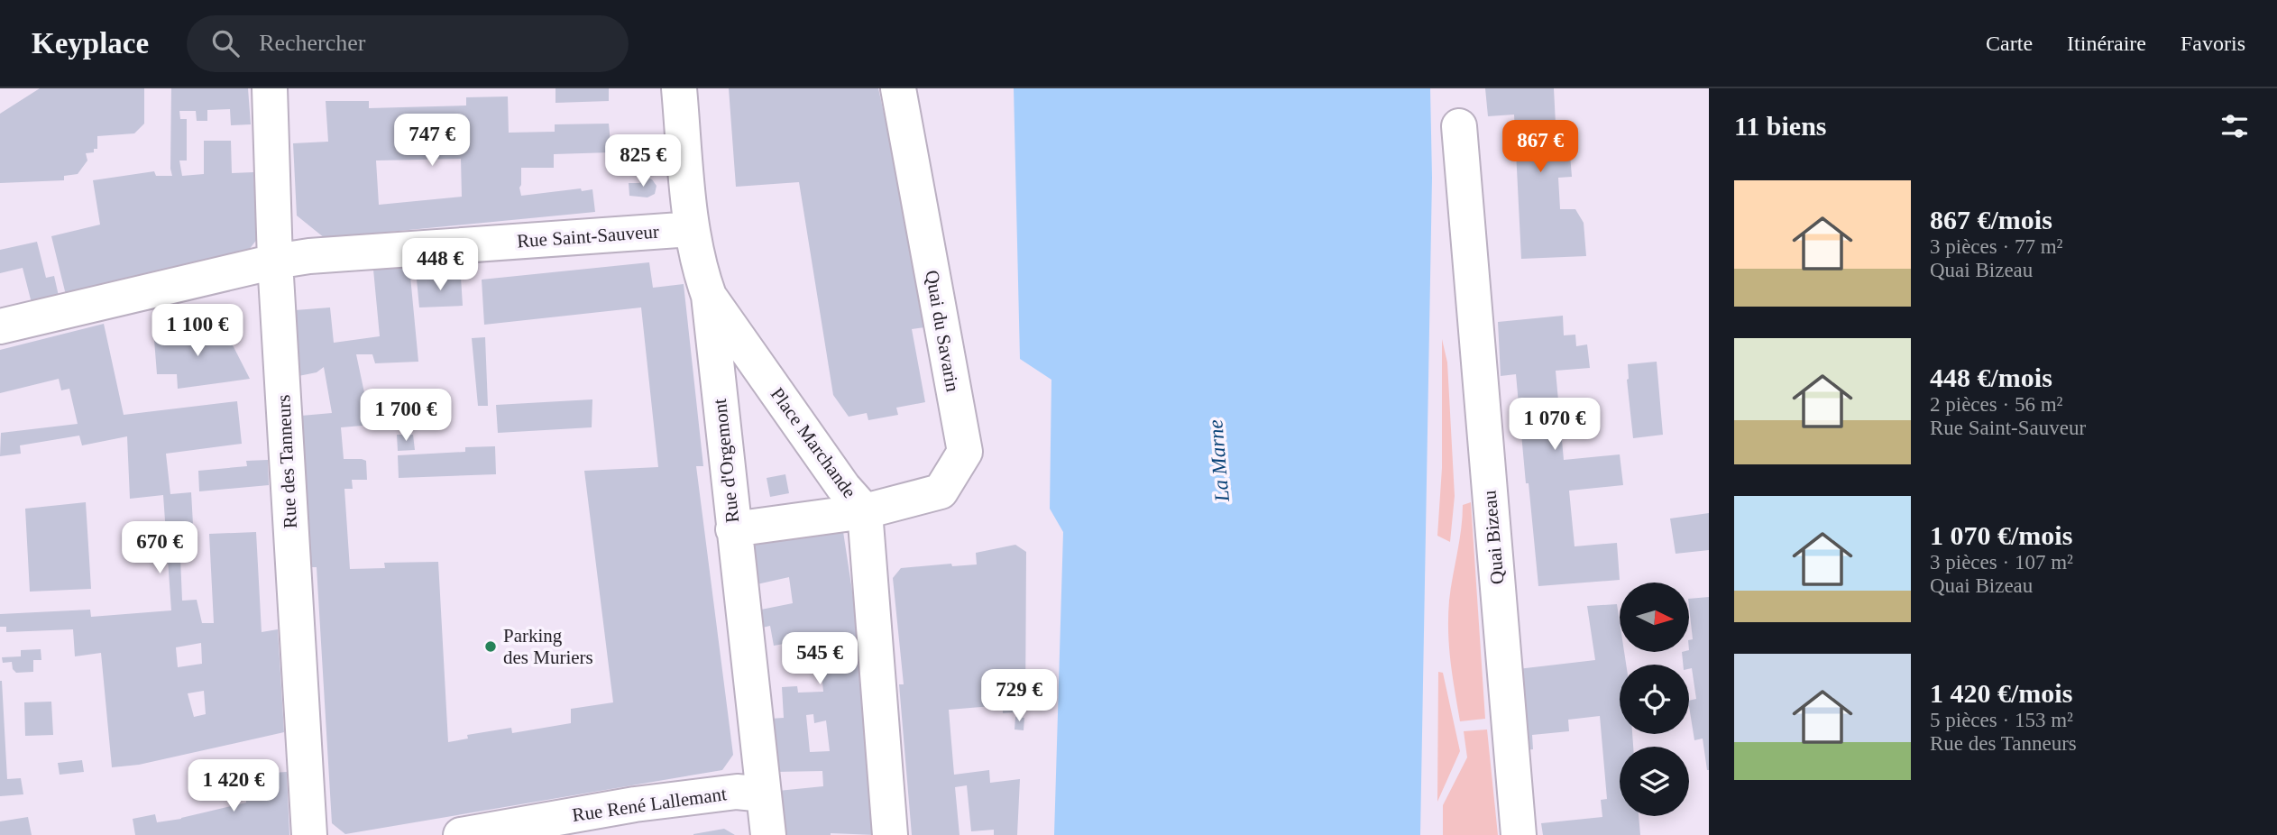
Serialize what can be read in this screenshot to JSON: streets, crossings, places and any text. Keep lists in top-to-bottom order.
{
  "streets": {
    "street": [
      "Rue Saint-Sauveur",
      "Quai du Savarin",
      "Place Marchande",
      "Rue d'Orgemont",
      "Rue des Tanneurs",
      "Quai Bizeau",
      "Rue René Lallemant"
    ]
  },
  "crossings": [
    ["Rue Saint-Sauveur", "Rue d'Orgemont"],
    ["Rue Saint-Sauveur", "Rue des Tanneurs"],
    ["Quai du Savarin", "Place Marchande"],
    ["Place Marchande", "Rue d'Orgemont"],
    ["Rue d'Orgemont", "Rue René Lallemant"]
  ],
  "water": ["La Marne"],
  "places": ["Parking des Muriers"],
  "north": "right",
  "page": {
    "header": "Keyplace",
    "search": "Rechercher",
    "nav": ["Carte", "Itinéraire", "Favoris"],
    "heading": "11 biens",
    "price": [
      "747 €",
      "867 €",
      "825 €",
      "448 €",
      "1 100 €",
      "1 700 €",
      "1 070 €",
      "670 €",
      "545 €",
      "729 €",
      "1 420 €"
    ],
    "list": [
      {
        "name": "867 €/mois",
        "note": "3 pièces · 77 m² · Quai Bizeau"
      },
      {
        "name": "448 €/mois",
        "note": "2 pièces · 56 m² · Rue Saint-Sauveur"
      },
      {
        "name": "1 070 €/mois",
        "note": "3 pièces · 107 m² · Quai Bizeau"
      },
      {
        "name": "1 420 €/mois",
        "note": "5 pièces · 153 m² · Rue des Tanneurs"
      }
    ]
  }
}
